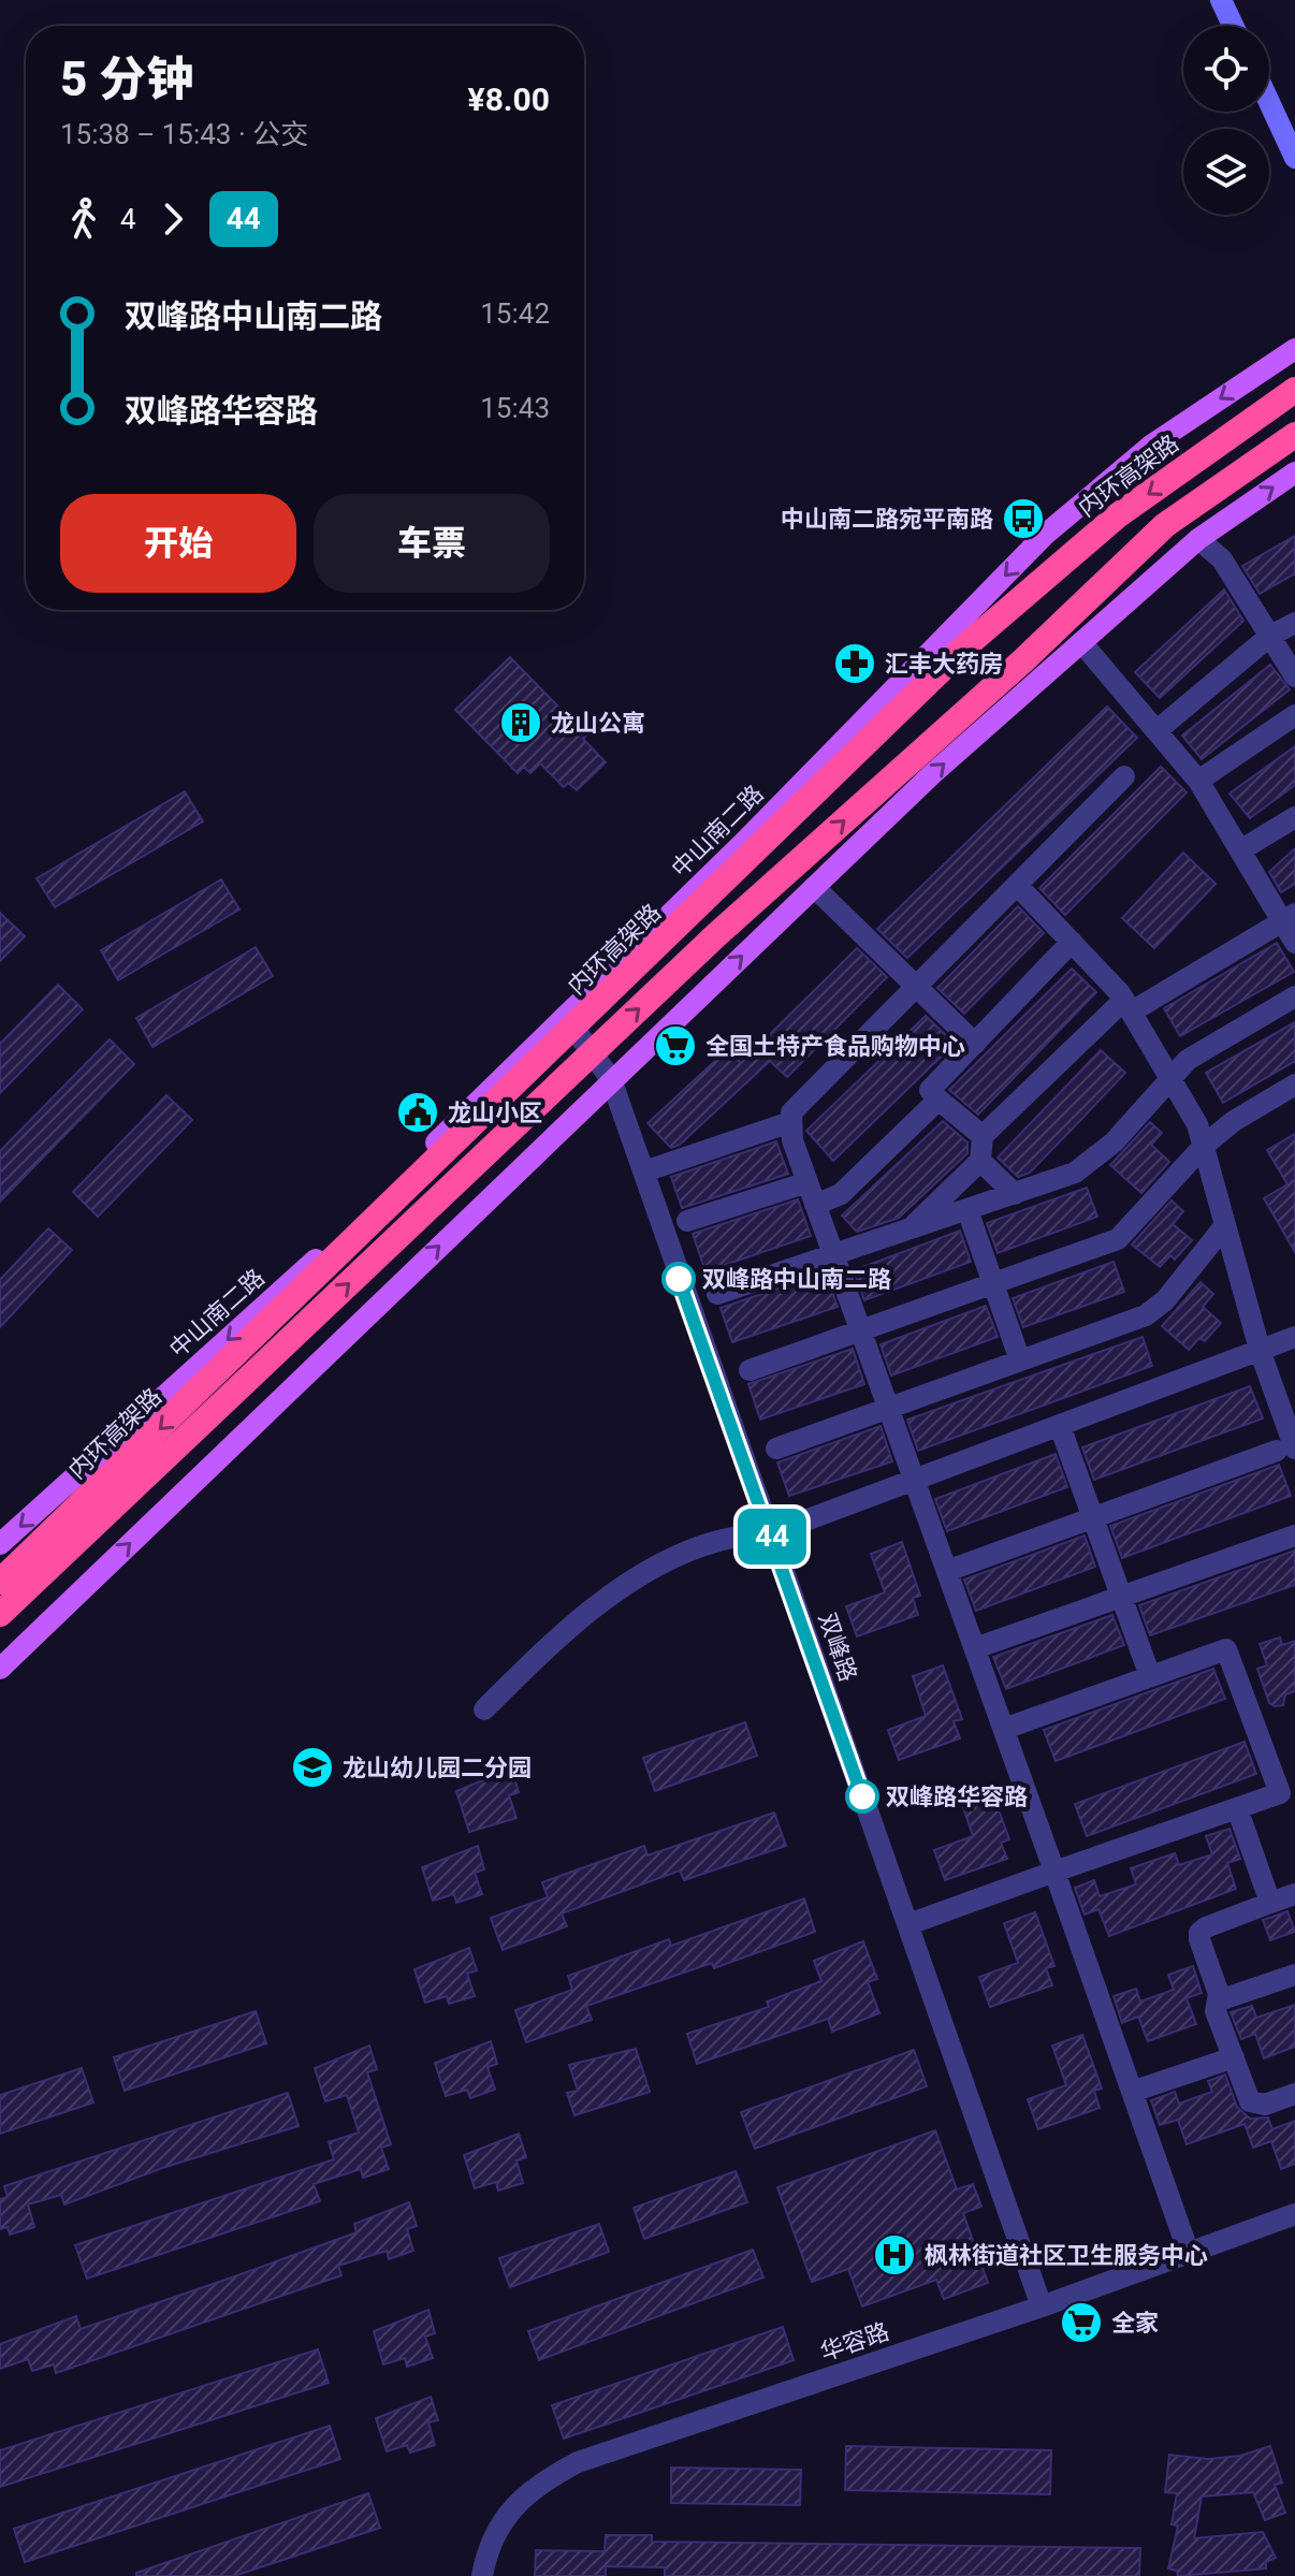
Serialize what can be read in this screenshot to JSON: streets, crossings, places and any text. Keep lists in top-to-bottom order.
{
  "streets": {
    "highway": ["内环高架路"],
    "main road": ["中山南二路"],
    "street": ["双峰路", "华容路"]
  },
  "crossings": [
    ["中山南二路", "双峰路"],
    ["双峰路", "华容路"]
  ],
  "places": {
    "bus stop": ["中山南二路宛平南路"],
    "pharmacy": ["汇丰大药房"],
    "building": ["龙山公寓"],
    "supermarket": ["全国土特产食品购物中心", "全家"],
    "public building": ["龙山小区"],
    "other": ["双峰路中山南二路", "双峰路华容路"],
    "school or university": ["龙山幼儿园二分园"],
    "hospital": ["枫林街道社区卫生服务中心"]
  },
  "lines": ["bus line 44"],
  "page": {
    "on_map": "44",
    "heading": ["5 分钟", "15:38 – 15:43 · 公交", "¥8.00"],
    "legs": ["4", "44"],
    "list": [
      {
        "name": "双峰路中山南二路",
        "value": "15:42"
      },
      {
        "name": "双峰路华容路",
        "value": "15:43"
      }
    ],
    "buttons": ["开始", "车票"]
  }
}
